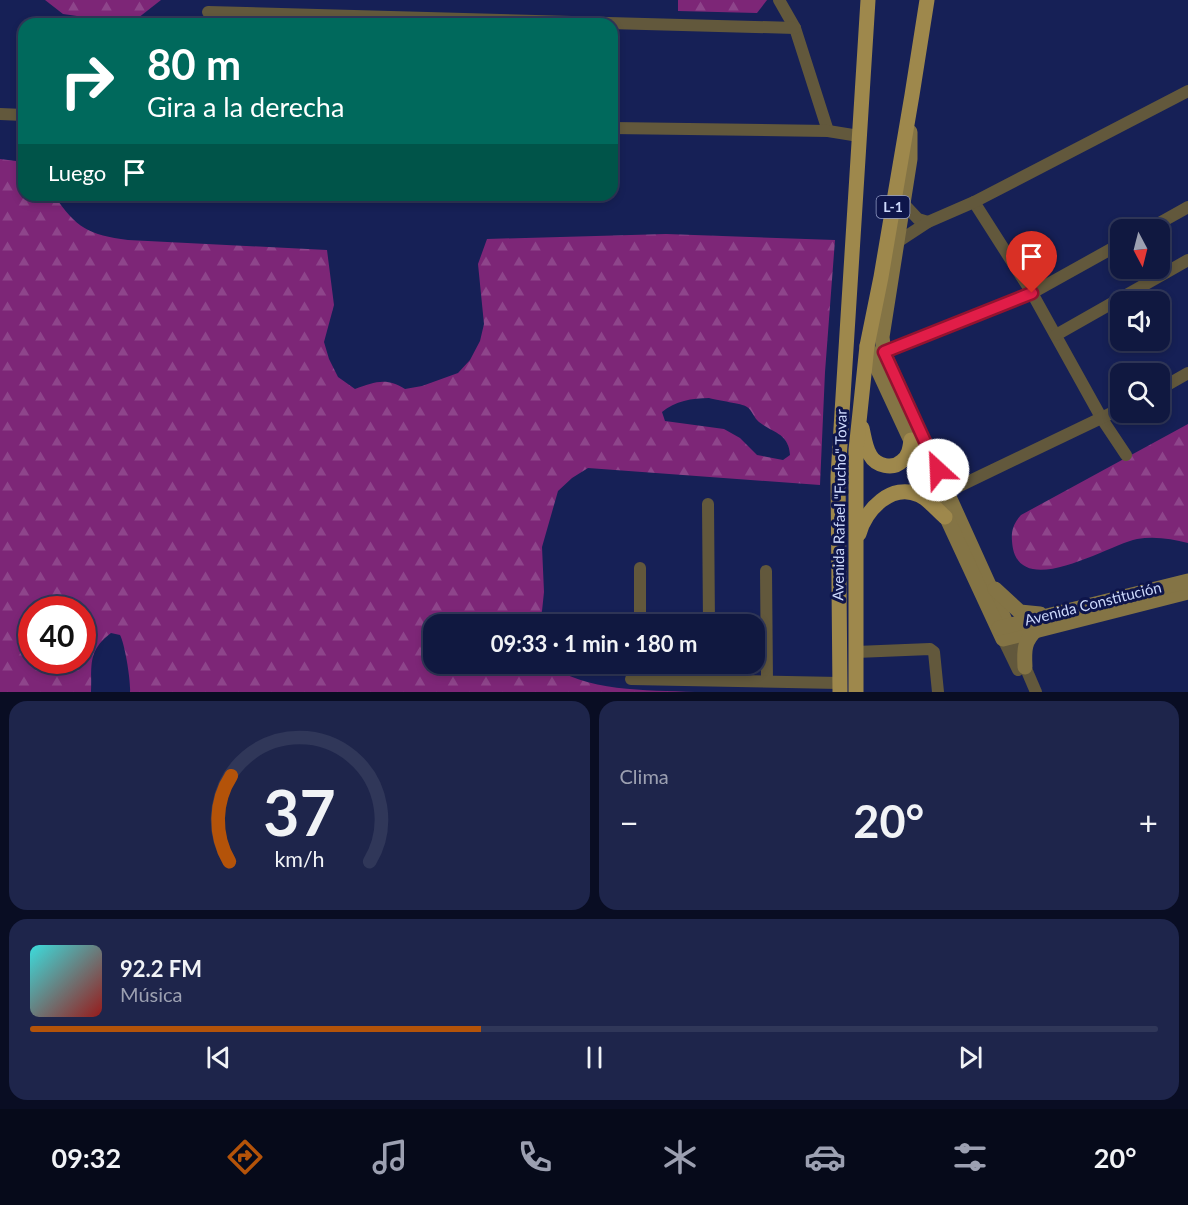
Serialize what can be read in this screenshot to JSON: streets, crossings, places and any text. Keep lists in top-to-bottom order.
{
  "streets": {
    "main road": ["L-1", "Avenida Rafael \"Fucho\" Tovar"],
    "street": ["Avenida Constitución"]
  },
  "crossings": [
    ["L-1", "Avenida Rafael \"Fucho\" Tovar"],
    ["L-1", "Avenida Constitución"]
  ],
  "north": "bottom",
  "page": {
    "turn": ["80 m", "Gira a la derecha"],
    "then": "Luego",
    "limit": "40",
    "trip": "09:33 · 1 min · 180 m",
    "tile": "Clima",
    "heat": ["−", "20°", "+"],
    "song": ["92.2 FM", "Música"],
    "tabs": ["09:32", "20°"],
    "gauge": ["37", "km/h"]
  }
}
